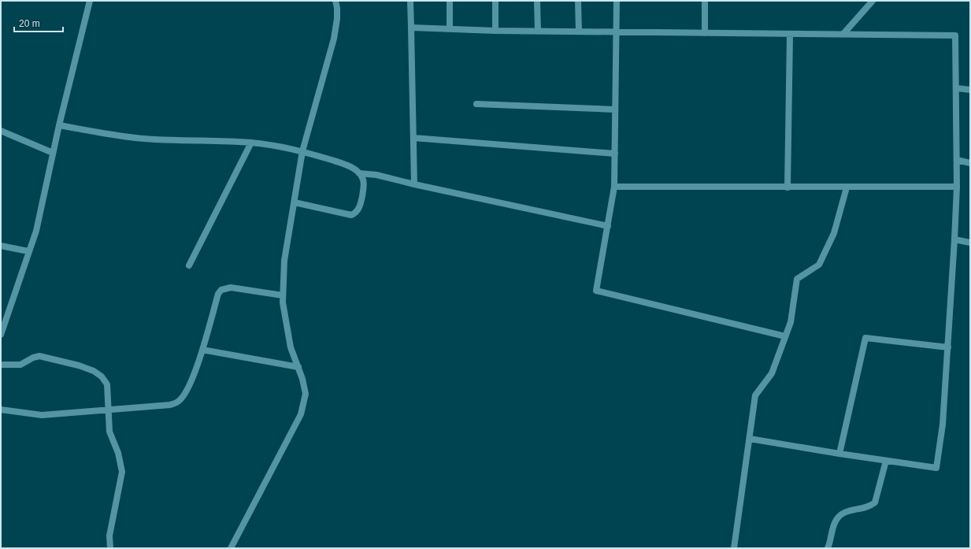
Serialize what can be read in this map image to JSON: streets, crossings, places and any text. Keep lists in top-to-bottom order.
{
  "scale_bar": "20 m"
}
